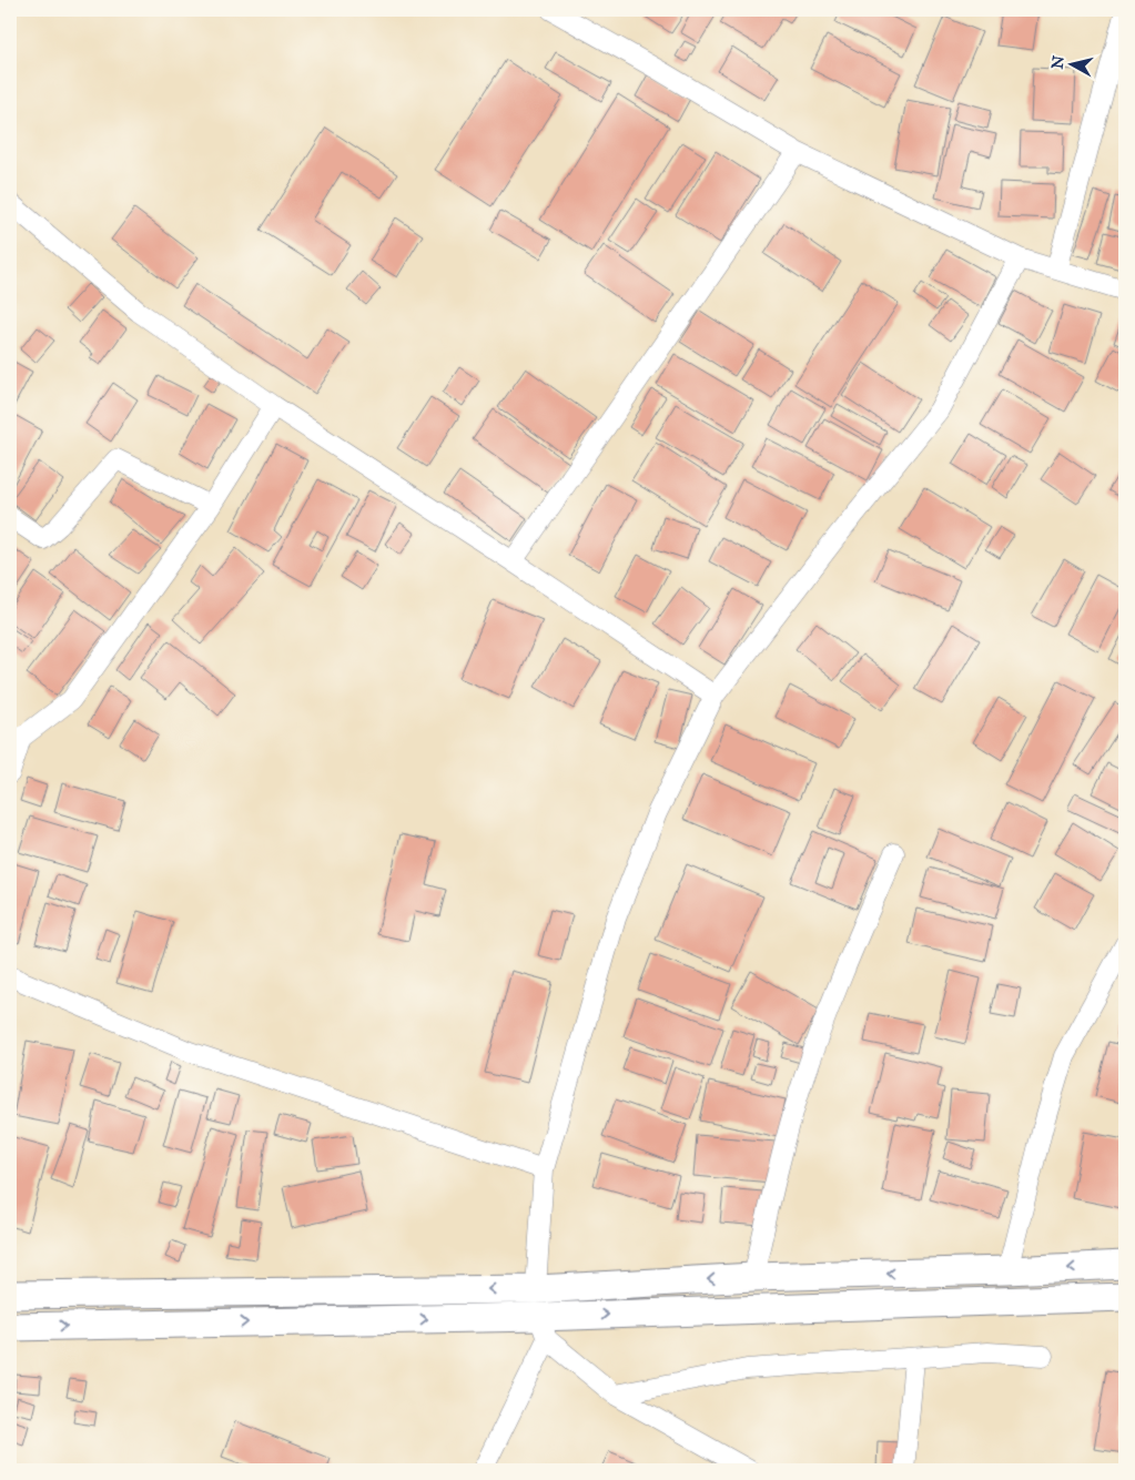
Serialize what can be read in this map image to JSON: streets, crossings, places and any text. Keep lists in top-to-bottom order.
{
  "north": "left"
}
